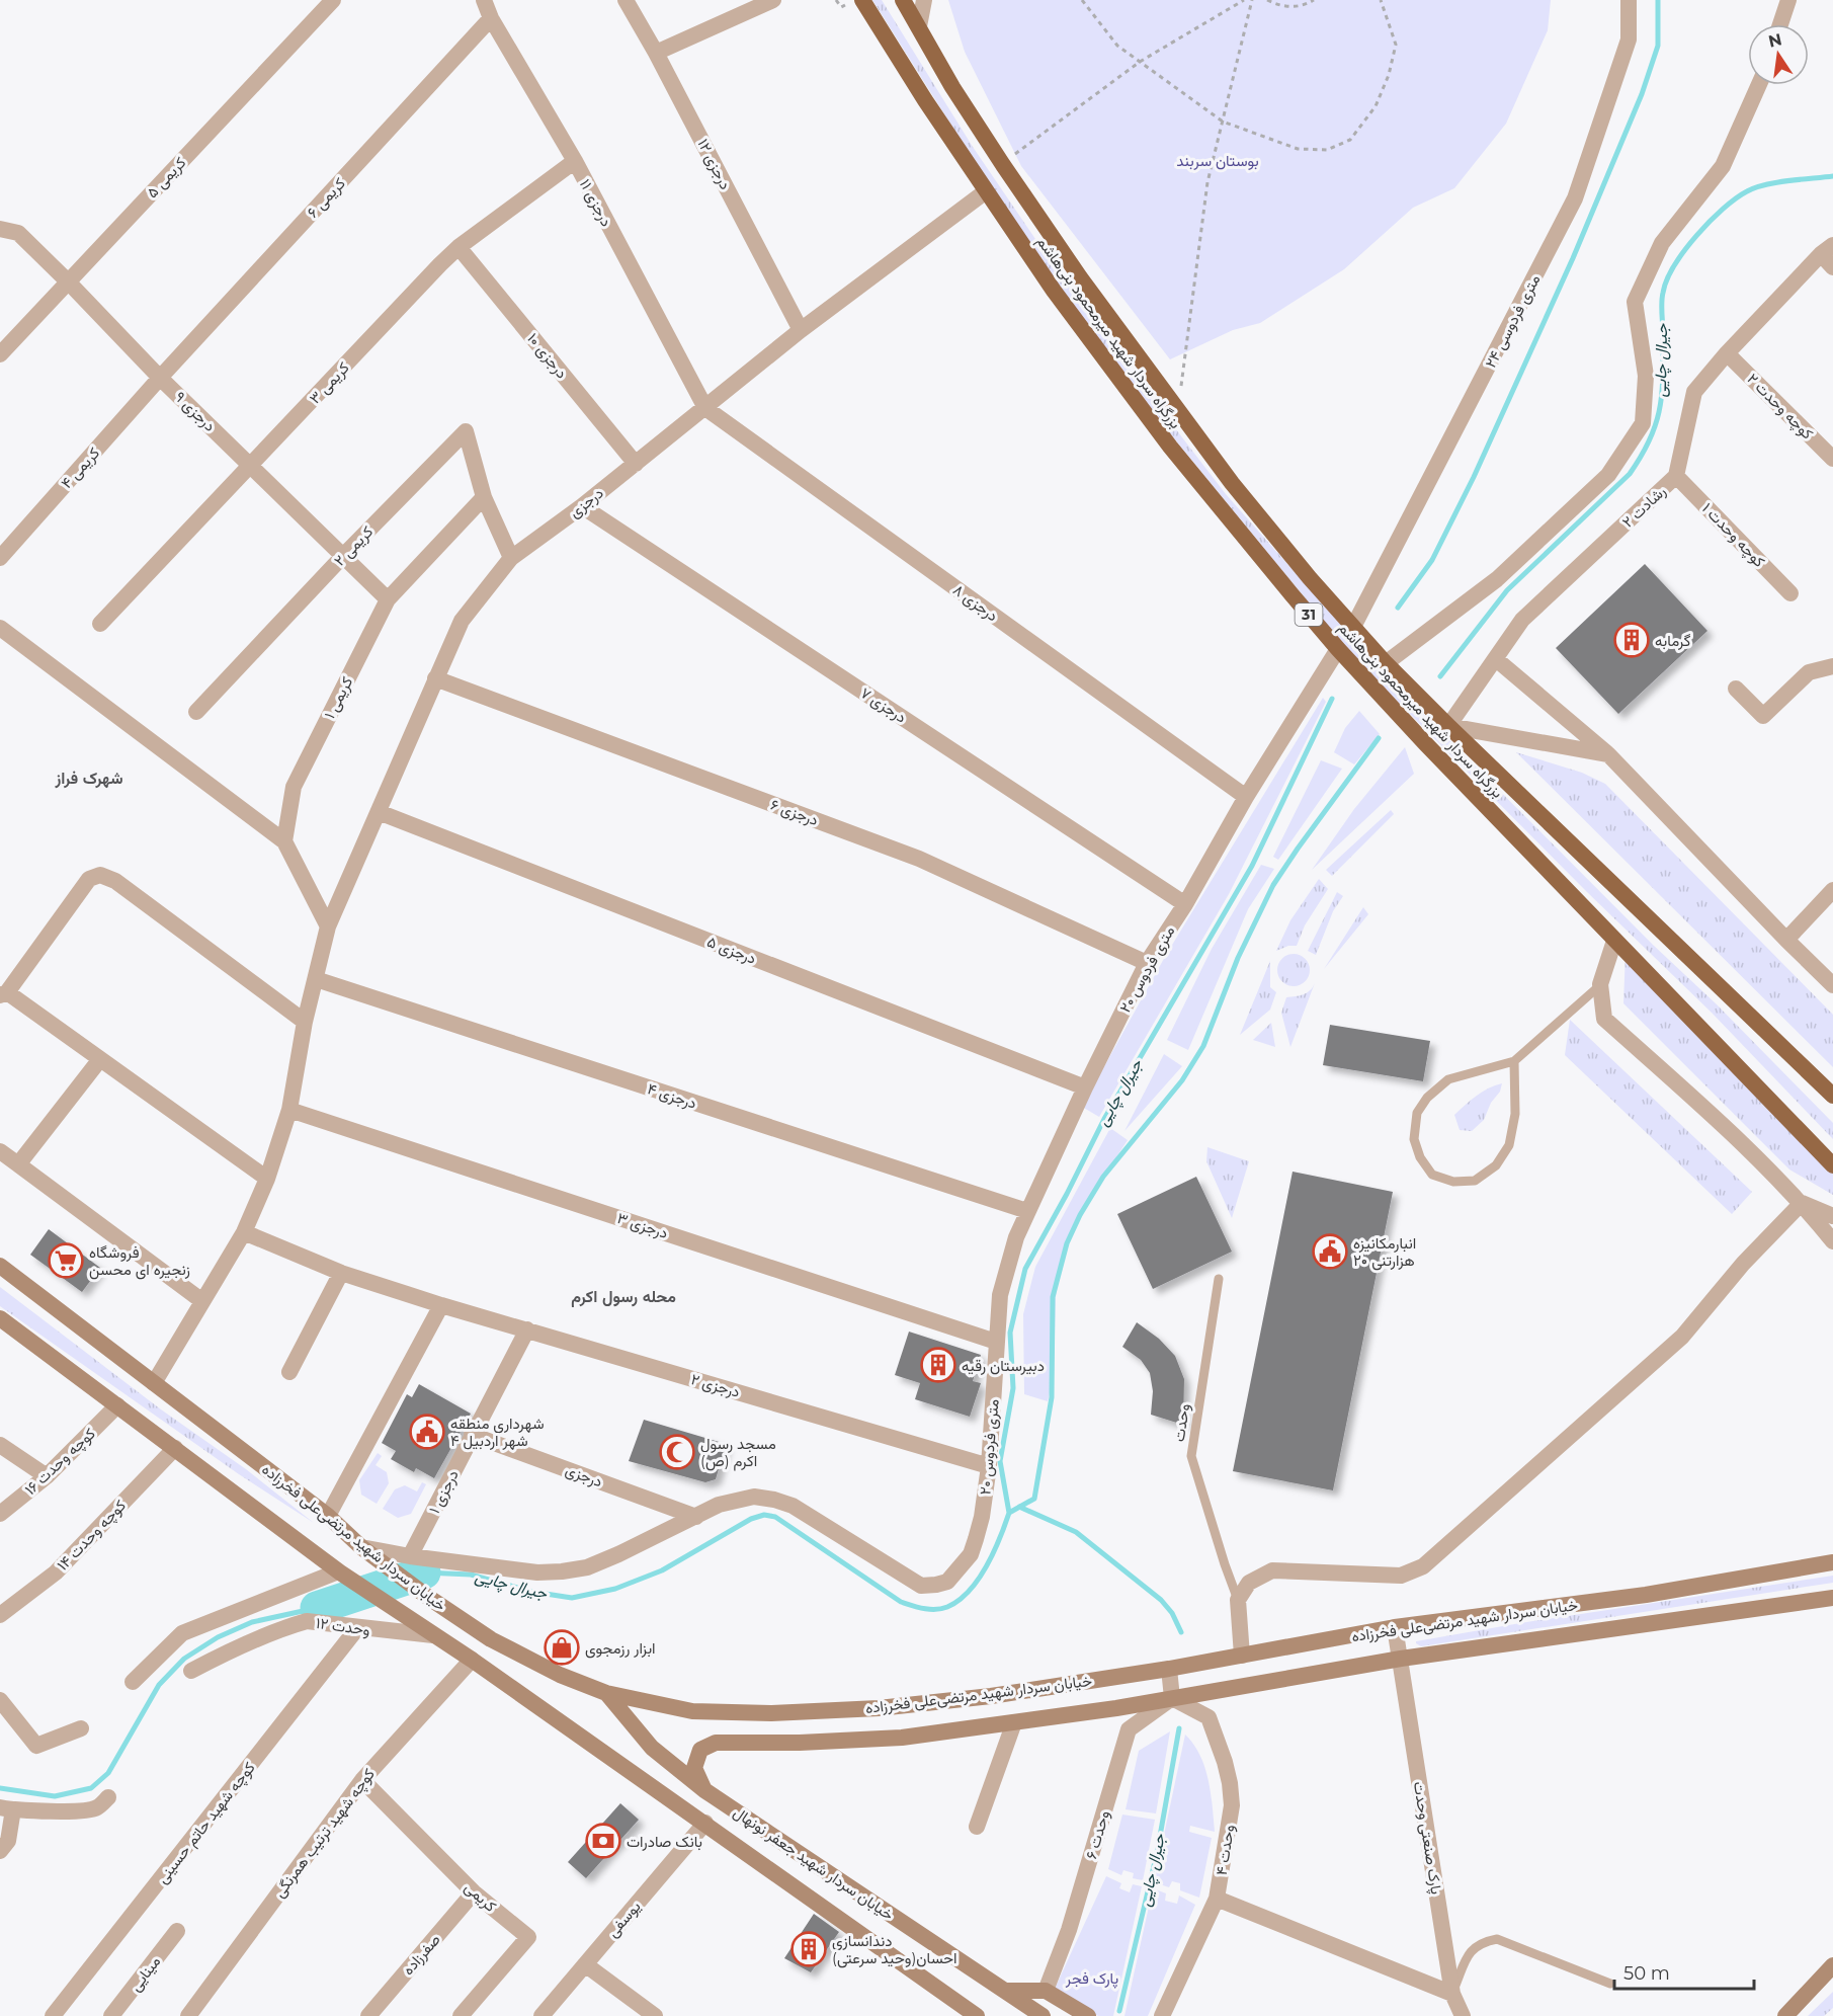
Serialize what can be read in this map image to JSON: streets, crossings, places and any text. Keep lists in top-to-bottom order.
{
  "streets": {
    "highway": ["بزرگراه سردار شهید میرمحمود بنی‌هاشم", "31"],
    "main road": ["خیابان سردار شهید مرتضی‌علی فخرزاده", "خیابان سردار شهید جعفر نونهال"],
    "street": [
      "درجزی ۱۲",
      "کریمی ۵",
      "کریمی ۶",
      "درجزی ۱۱",
      "۲۴ متری فردوسی",
      "درجزی ۱۰",
      "کریمی ۳",
      "کوچه وحدت ۲",
      "درجزی ۹",
      "کریمی ۴",
      "درجزی",
      "رشادت ۲",
      "کوچه وحدت ۱",
      "کریمی ۲",
      "درجزی ۸",
      "کریمی ۱",
      "درجزی ۷",
      "درجزی ۶",
      "درجزی ۵",
      "۲۰ متری فردوس",
      "درجزی ۴",
      "درجزی ۳",
      "درجزی ۲",
      "کوچه وحدت ۱۶",
      "درجزی ۱",
      "کوچه وحدت ۱۴",
      "وحدت ۱۲",
      "کوچه شهید حاتم حسینی",
      "کوچه شهید ترتیب همرنگی",
      "وحدت ۶",
      "پارک صنعتی وحدت",
      "وحدت ۴",
      "کریمی",
      "یوسفی",
      "صفرزاده",
      "مینایی"
    ],
    "lane": ["وحدت"]
  },
  "crossings": [
    ["درجزی ۱۲", "درجزی"],
    ["کریمی ۵", "درجزی ۹"],
    ["کریمی ۶", "درجزی ۱۱"],
    ["کریمی ۶", "درجزی ۹"],
    ["کریمی ۶", "کریمی ۴"],
    ["درجزی ۱۱", "کریمی ۳"],
    ["درجزی ۱۱", "درجزی"],
    ["درجزی ۱۱", "درجزی ۸"],
    ["۲۴ متری فردوسی", "بزرگراه سردار شهید میرمحمود بنی‌هاشم"],
    ["بزرگراه سردار شهید میرمحمود بنی‌هاشم", "درجزی"],
    ["بزرگراه سردار شهید میرمحمود بنی‌هاشم", "رشادت ۲"],
    ["بزرگراه سردار شهید میرمحمود بنی‌هاشم", "۲۰ متری فردوس"],
    ["درجزی ۱۰", "کریمی ۳"],
    ["درجزی ۱۰", "درجزی"],
    ["کریمی ۳", "درجزی ۹"],
    ["کوچه وحدت ۲", "رشادت ۲"],
    ["درجزی ۹", "کریمی ۴"],
    ["درجزی ۹", "کریمی ۲"],
    ["درجزی ۹", "کریمی ۱"],
    ["درجزی", "درجزی ۸"],
    ["درجزی", "درجزی ۷"],
    ["درجزی", "درجزی ۶"],
    ["درجزی", "درجزی ۵"],
    ["درجزی", "۲۰ متری فردوس"],
    ["درجزی", "درجزی ۴"],
    ["درجزی", "درجزی ۳"],
    ["درجزی", "درجزی ۲"],
    ["درجزی", "درجزی ۱"],
    ["درجزی", "خیابان سردار شهید مرتضی‌علی فخرزاده"],
    ["رشادت ۲", "کوچه وحدت ۱"],
    ["کریمی ۲", "کریمی ۱"],
    ["درجزی ۸", "۲۰ متری فردوس"],
    ["درجزی ۷", "۲۰ متری فردوس"],
    ["درجزی ۶", "۲۰ متری فردوس"],
    ["درجزی ۵", "۲۰ متری فردوس"],
    ["۲۰ متری فردوس", "درجزی ۴"],
    ["۲۰ متری فردوس", "درجزی ۳"],
    ["۲۰ متری فردوس", "درجزی ۲"],
    ["۲۰ متری فردوس", "درجزی ۱"],
    ["۲۰ متری فردوس", "خیابان سردار شهید مرتضی‌علی فخرزاده"],
    ["درجزی ۲", "درجزی ۱"],
    ["کوچه وحدت ۱۶", "خیابان سردار شهید مرتضی‌علی فخرزاده"],
    ["کوچه وحدت ۱۴", "خیابان سردار شهید مرتضی‌علی فخرزاده"],
    ["خیابان سردار شهید مرتضی‌علی فخرزاده", "وحدت ۱۲"],
    ["خیابان سردار شهید مرتضی‌علی فخرزاده", "کوچه شهید ترتیب همرنگی"],
    ["خیابان سردار شهید مرتضی‌علی فخرزاده", "وحدت ۶"],
    ["خیابان سردار شهید مرتضی‌علی فخرزاده", "پارک صنعتی وحدت"],
    ["خیابان سردار شهید مرتضی‌علی فخرزاده", "وحدت ۴"],
    ["خیابان سردار شهید مرتضی‌علی فخرزاده", "خیابان سردار شهید جعفر نونهال"],
    ["وحدت ۱۲", "کوچه شهید حاتم حسینی"],
    ["کوچه شهید ترتیب همرنگی", "کریمی"],
    ["وحدت ۶", "وحدت ۴"],
    ["خیابان سردار شهید جعفر نونهال", "یوسفی"],
    ["کریمی", "صفرزاده"]
  ],
  "districts": ["شهرک فراز", "محله رسول اکرم"],
  "water": ["جیرال چایی"],
  "parks": ["بوستان سربند", "پارک فجر"],
  "places": {
    "building": ["گرمابه", "دبیرستان رقیه", "دندانسازی احسان(وحید سرعتی)"],
    "public building": ["انبارمکانیزه ۲۰ هزارتنی", "شهرداری منطقه ۴ شهر اردبیل"],
    "supermarket": ["فروشگاه زنجیره ای محسن"],
    "mosque": ["مسجد رسول اکرم (ص)"],
    "shop": ["ابزار رزمجوی"],
    "bank": ["بانک صادرات"]
  },
  "scale_bar": "50 m",
  "north": "top"
}
